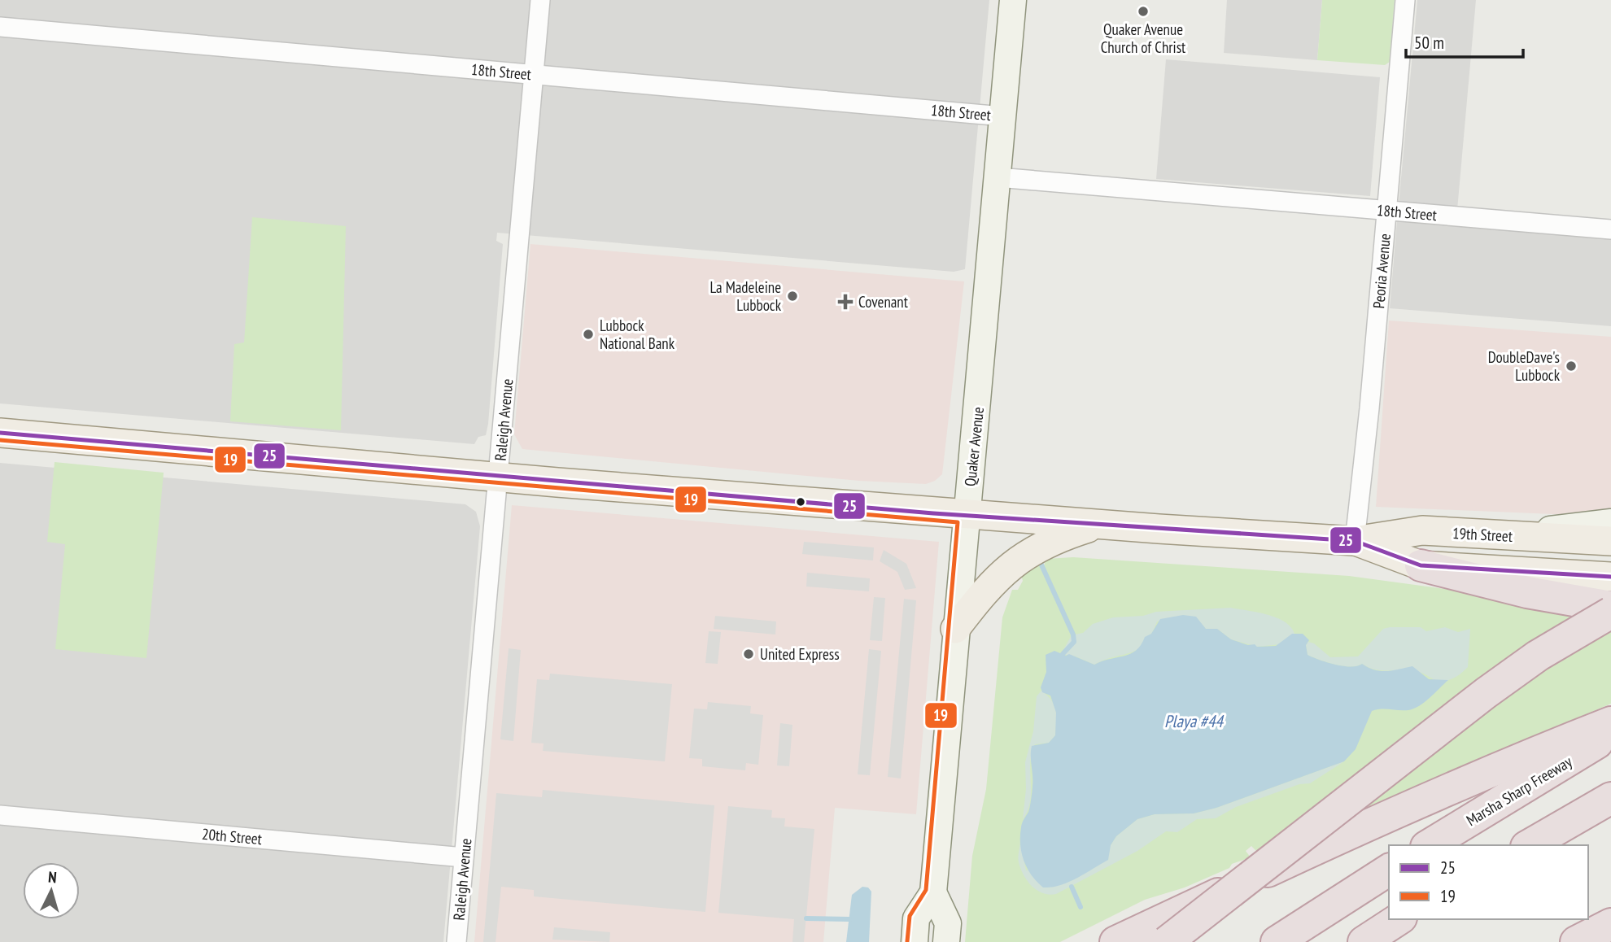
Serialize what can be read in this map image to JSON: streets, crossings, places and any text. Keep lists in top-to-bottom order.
{
  "streets": {
    "highway": ["Marsha Sharp Freeway"],
    "main road": ["Quaker Avenue", "19th Street"],
    "street": [
      "18th Street",
      "Peoria Avenue",
      "Raleigh Avenue",
      "20th Street"
    ]
  },
  "crossings": [
    ["18th Street", "Peoria Avenue"],
    ["18th Street", "Raleigh Avenue"],
    ["18th Street", "Quaker Avenue"],
    ["Peoria Avenue", "19th Street"],
    ["Raleigh Avenue", "19th Street"],
    ["Raleigh Avenue", "20th Street"],
    ["Quaker Avenue", "19th Street"]
  ],
  "water": ["Playa #44"],
  "places": {
    "other": [
      "Quaker Avenue Church of Christ",
      "La Madeleine Lubbock",
      "Lubbock National Bank",
      "DoubleDave's Lubbock",
      "United Express"
    ],
    "health": ["Covenant"]
  },
  "lines": ["transit line 25", "transit line 19"],
  "legend": ["25", "19"],
  "scale_bar": "50 m",
  "north": "top"
}
